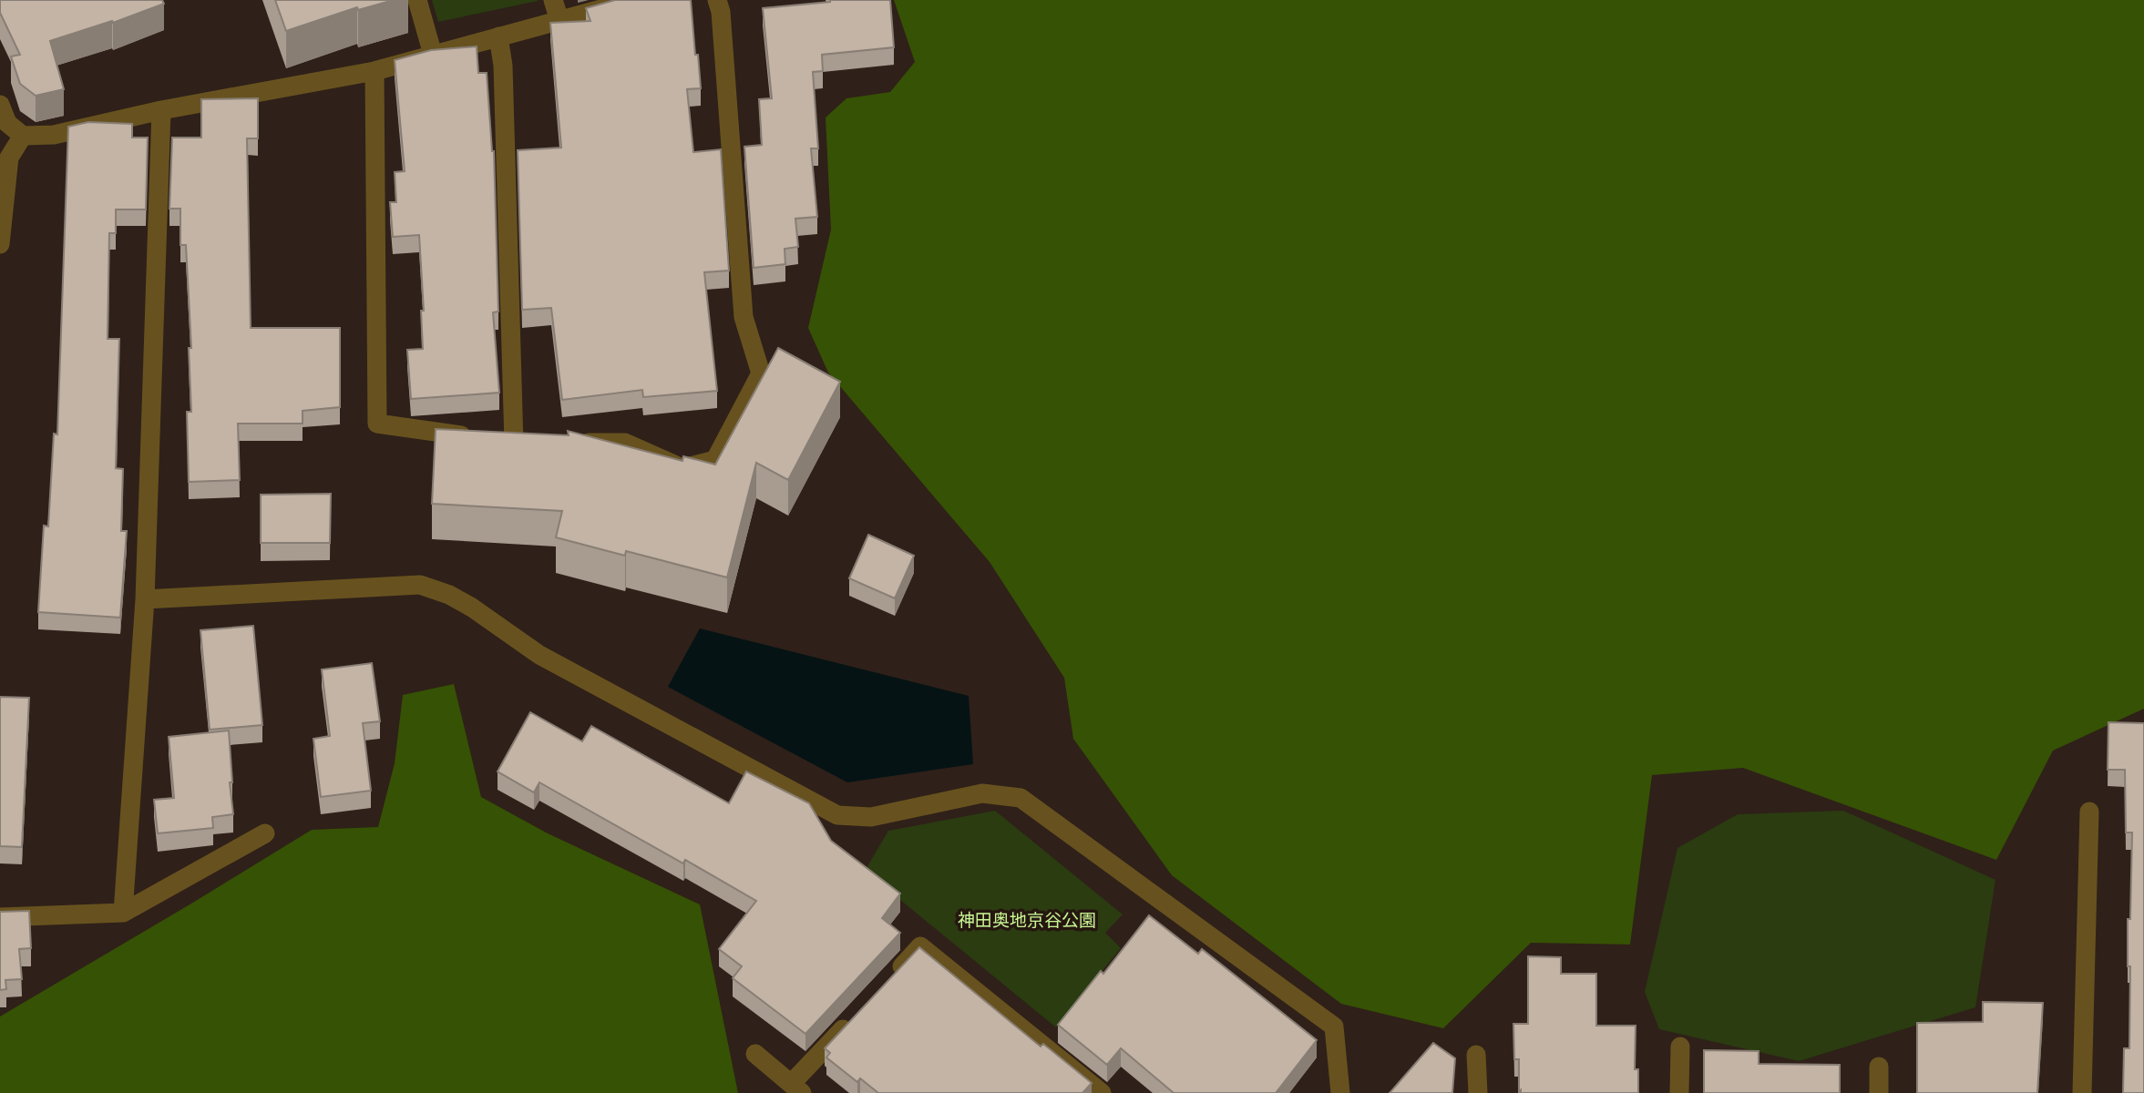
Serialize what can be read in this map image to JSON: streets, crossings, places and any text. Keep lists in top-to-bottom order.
{
  "parks": ["神田奥地京谷公園"]
}
